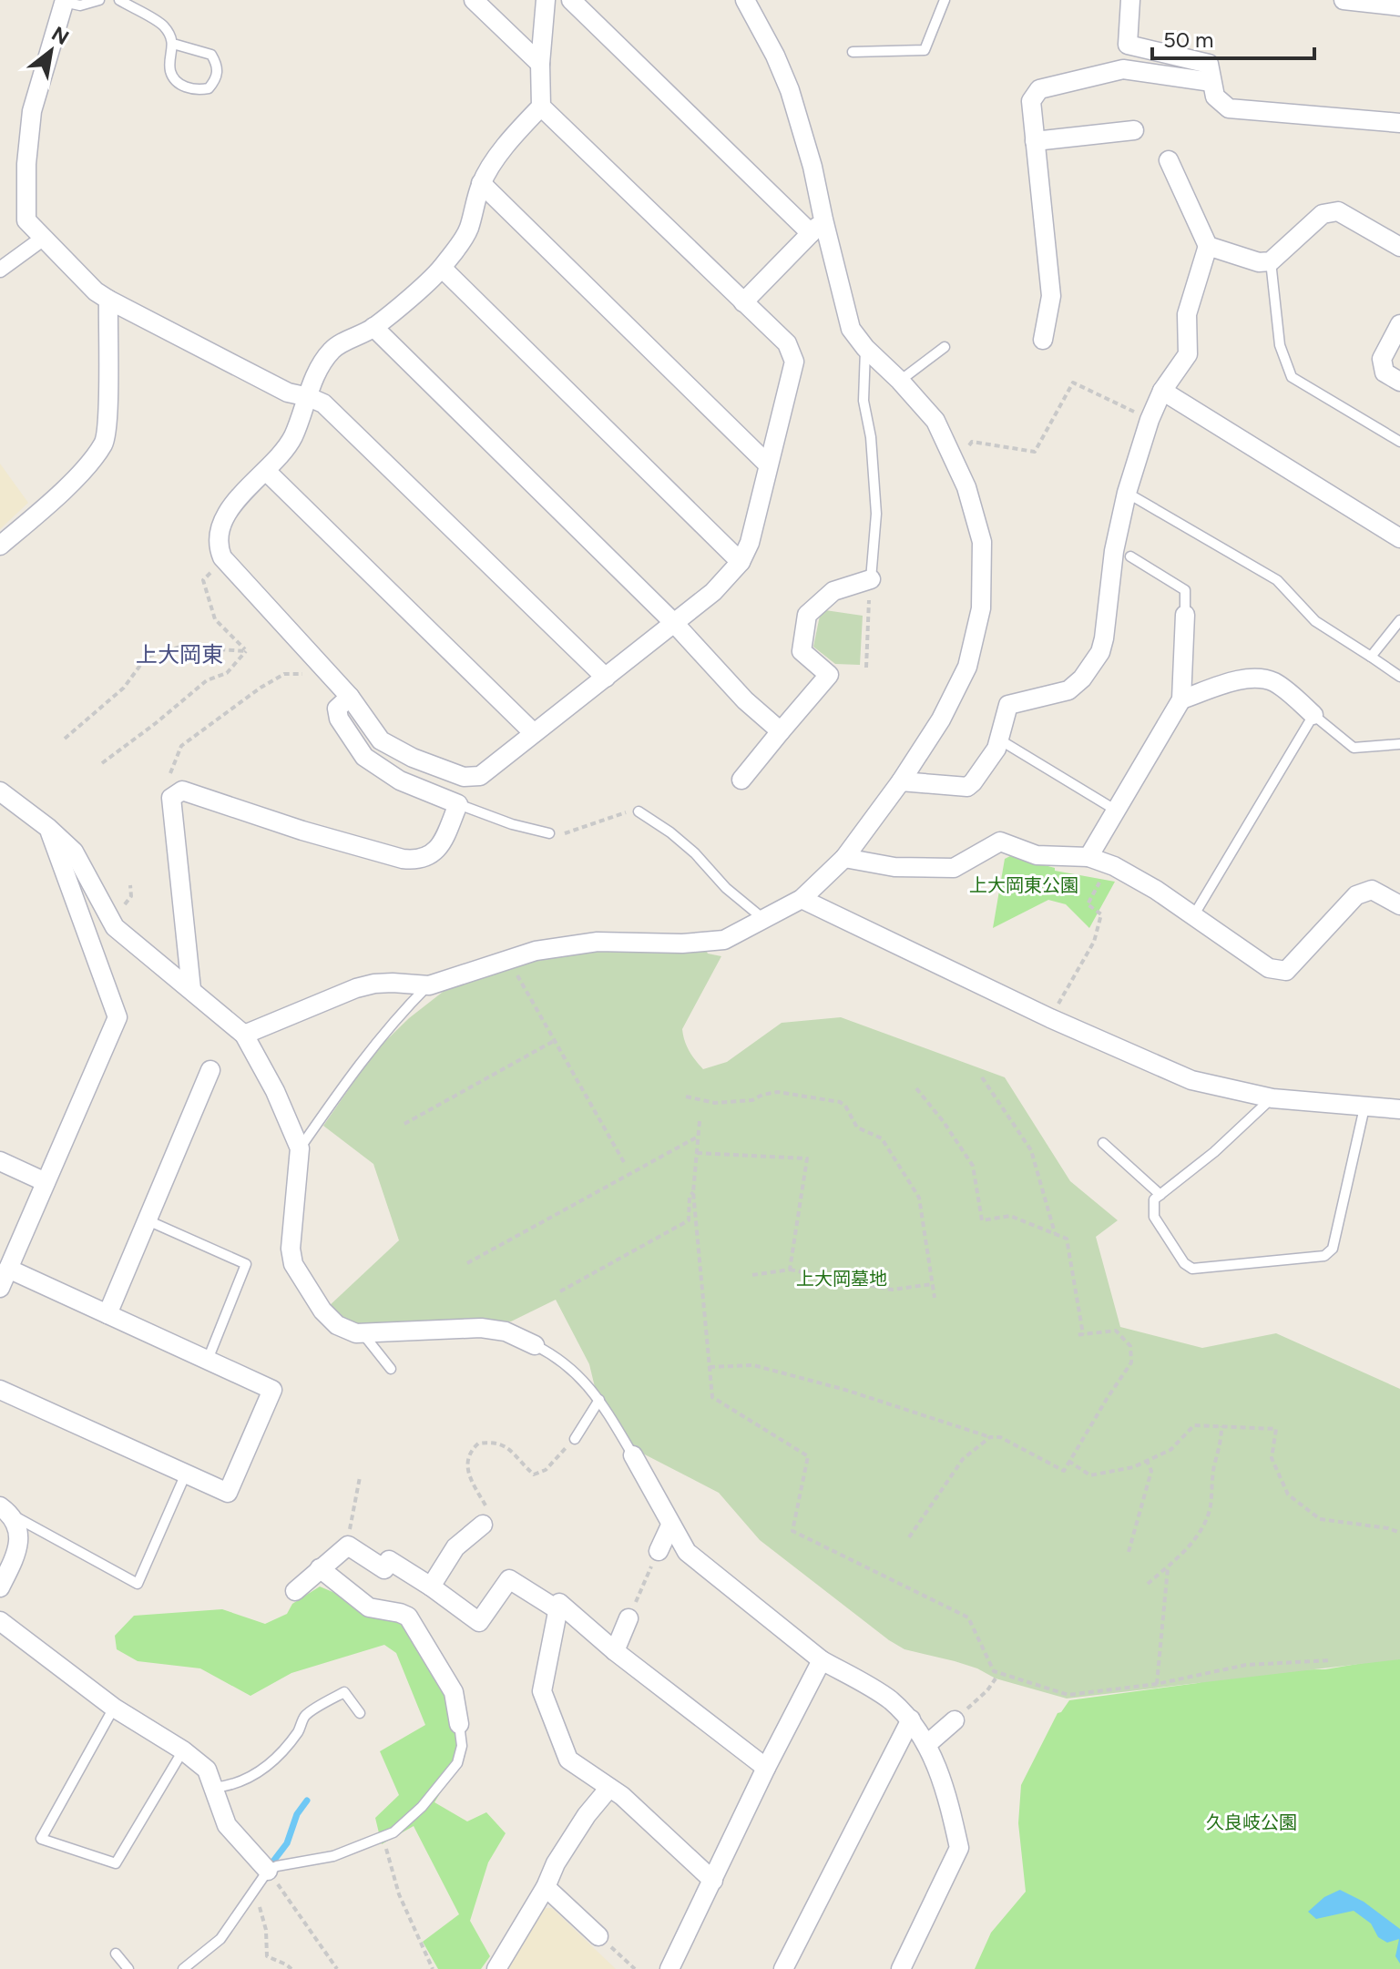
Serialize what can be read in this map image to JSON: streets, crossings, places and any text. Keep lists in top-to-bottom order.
{
  "districts": ["上大岡東"],
  "parks": ["上大岡東公園", "上大岡墓地", "久良岐公園"],
  "scale_bar": "50 m",
  "north": "top right"
}
